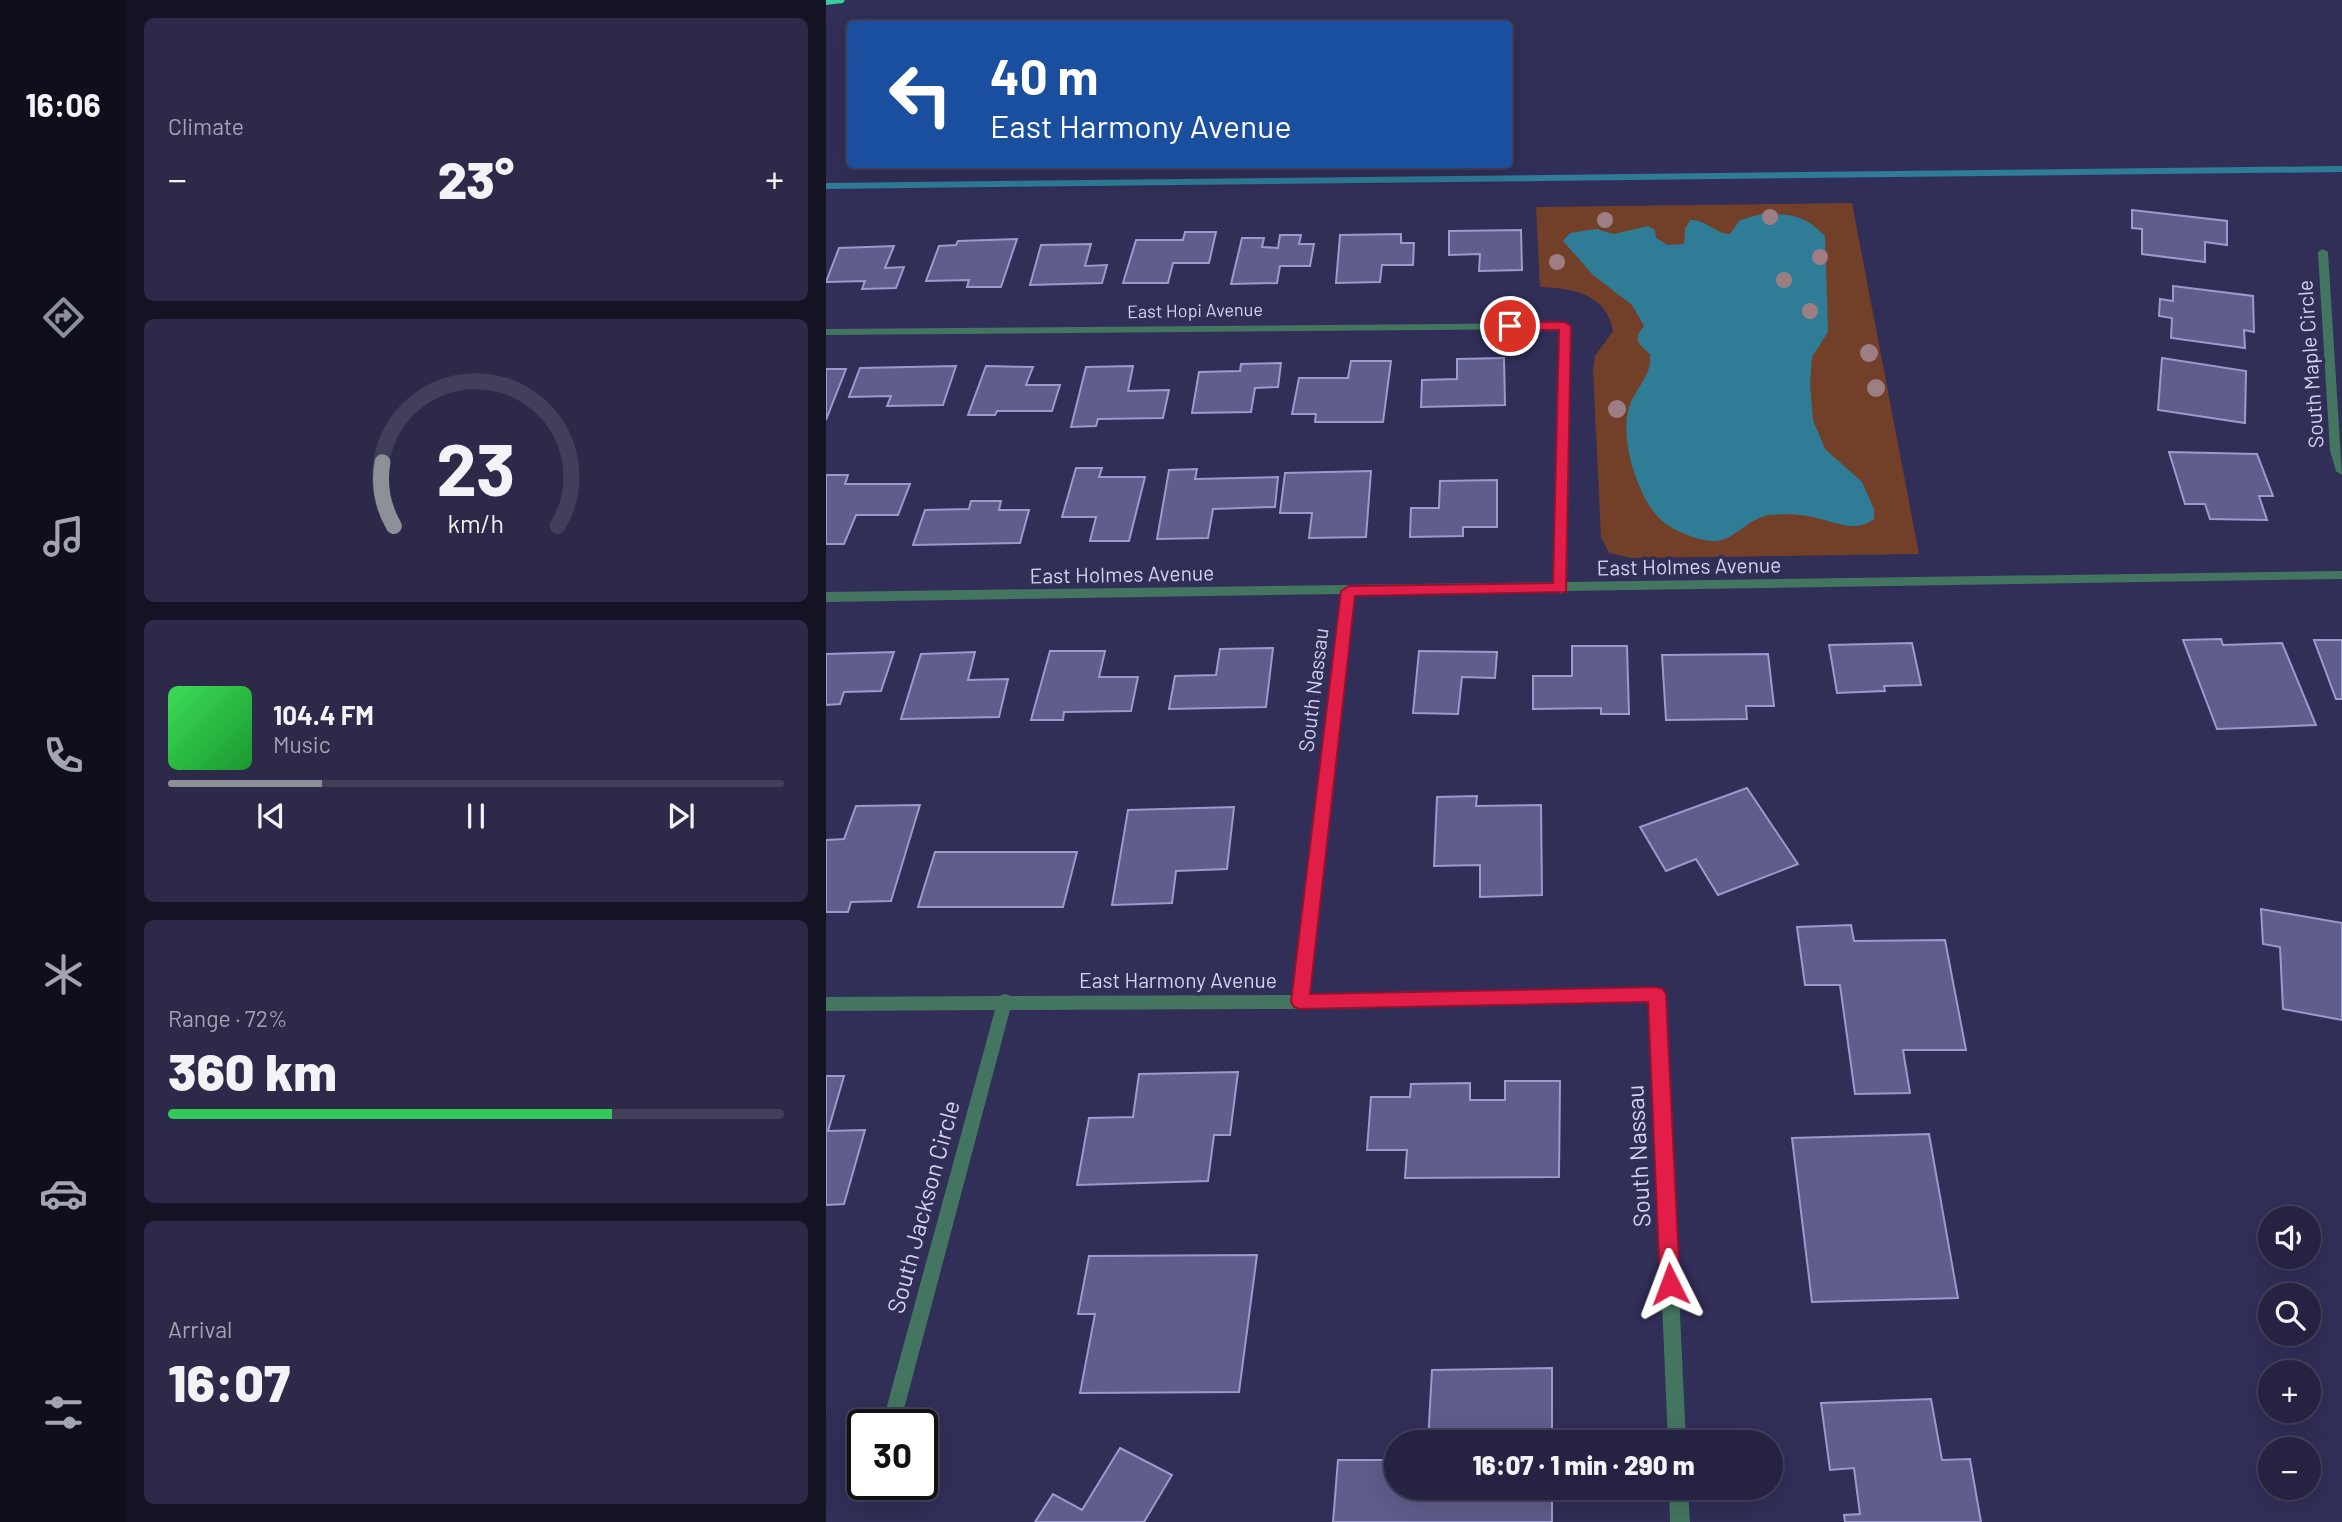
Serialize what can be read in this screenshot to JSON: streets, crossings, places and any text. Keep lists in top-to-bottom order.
{
  "streets": {
    "street": [
      "East Hopi Avenue",
      "South Maple Circle",
      "East Holmes Avenue",
      "South Nassau",
      "East Harmony Avenue",
      "South Jackson Circle"
    ]
  },
  "crossings": [
    ["East Hopi Avenue", "East Holmes Avenue"],
    ["East Holmes Avenue", "South Nassau"],
    ["South Nassau", "East Harmony Avenue"],
    ["East Harmony Avenue", "South Jackson Circle"]
  ],
  "page": {
    "tabs": "16:06",
    "tile": [
      "Climate",
      ["Range · 72%", "360 km"],
      ["Arrival", "16:07"]
    ],
    "turn": ["40 m", "East Harmony Avenue"],
    "heat": ["−", "23°", "+"],
    "song": ["104.4 FM", "Music"],
    "map_buttons": ["+", "−"],
    "limit": "30",
    "trip": "16:07 · 1 min · 290 m",
    "gauge": ["23", "km/h"]
  }
}
